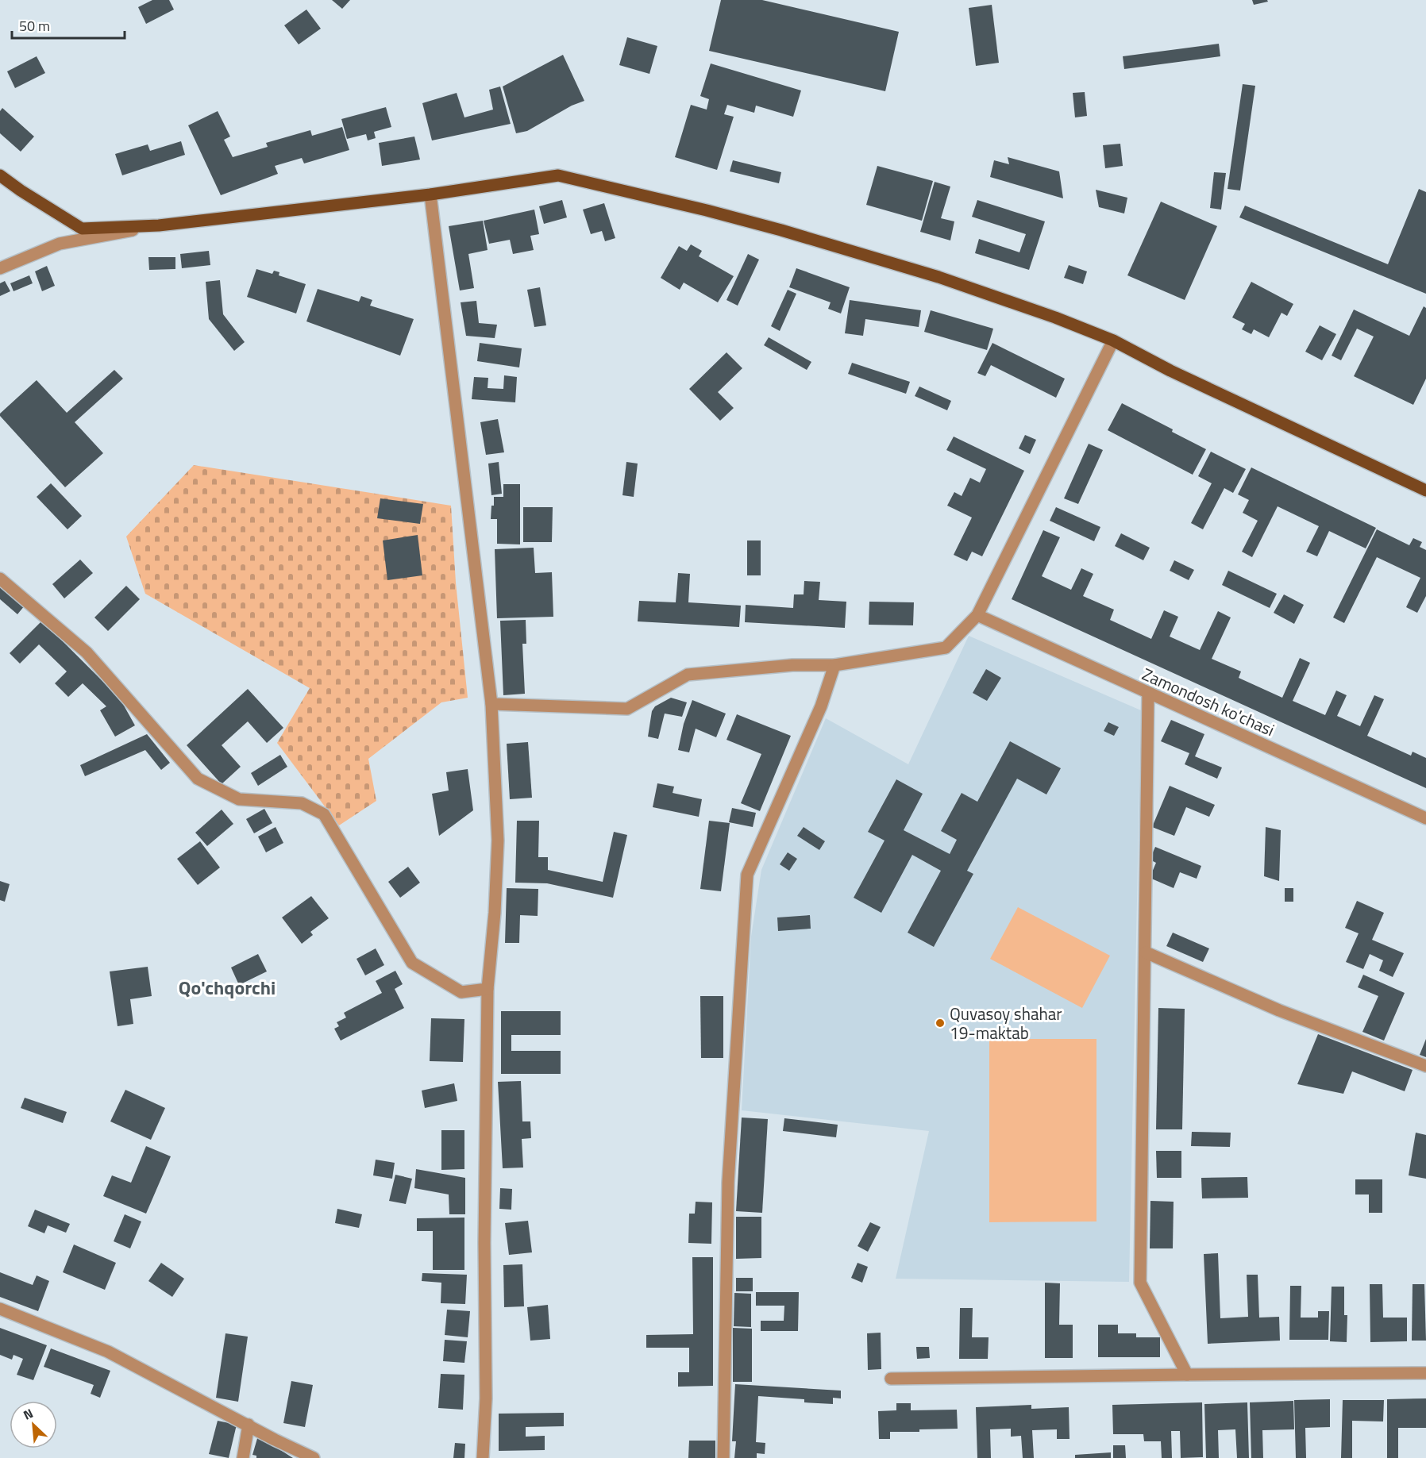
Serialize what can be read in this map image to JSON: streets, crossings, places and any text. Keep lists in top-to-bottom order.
{
  "streets": {
    "street": ["Zamondosh ko'chasi"]
  },
  "districts": ["Qo'chqorchi"],
  "places": ["Quvasoy shahar 19-maktab"],
  "scale_bar": "50 m",
  "north": "top left"
}
